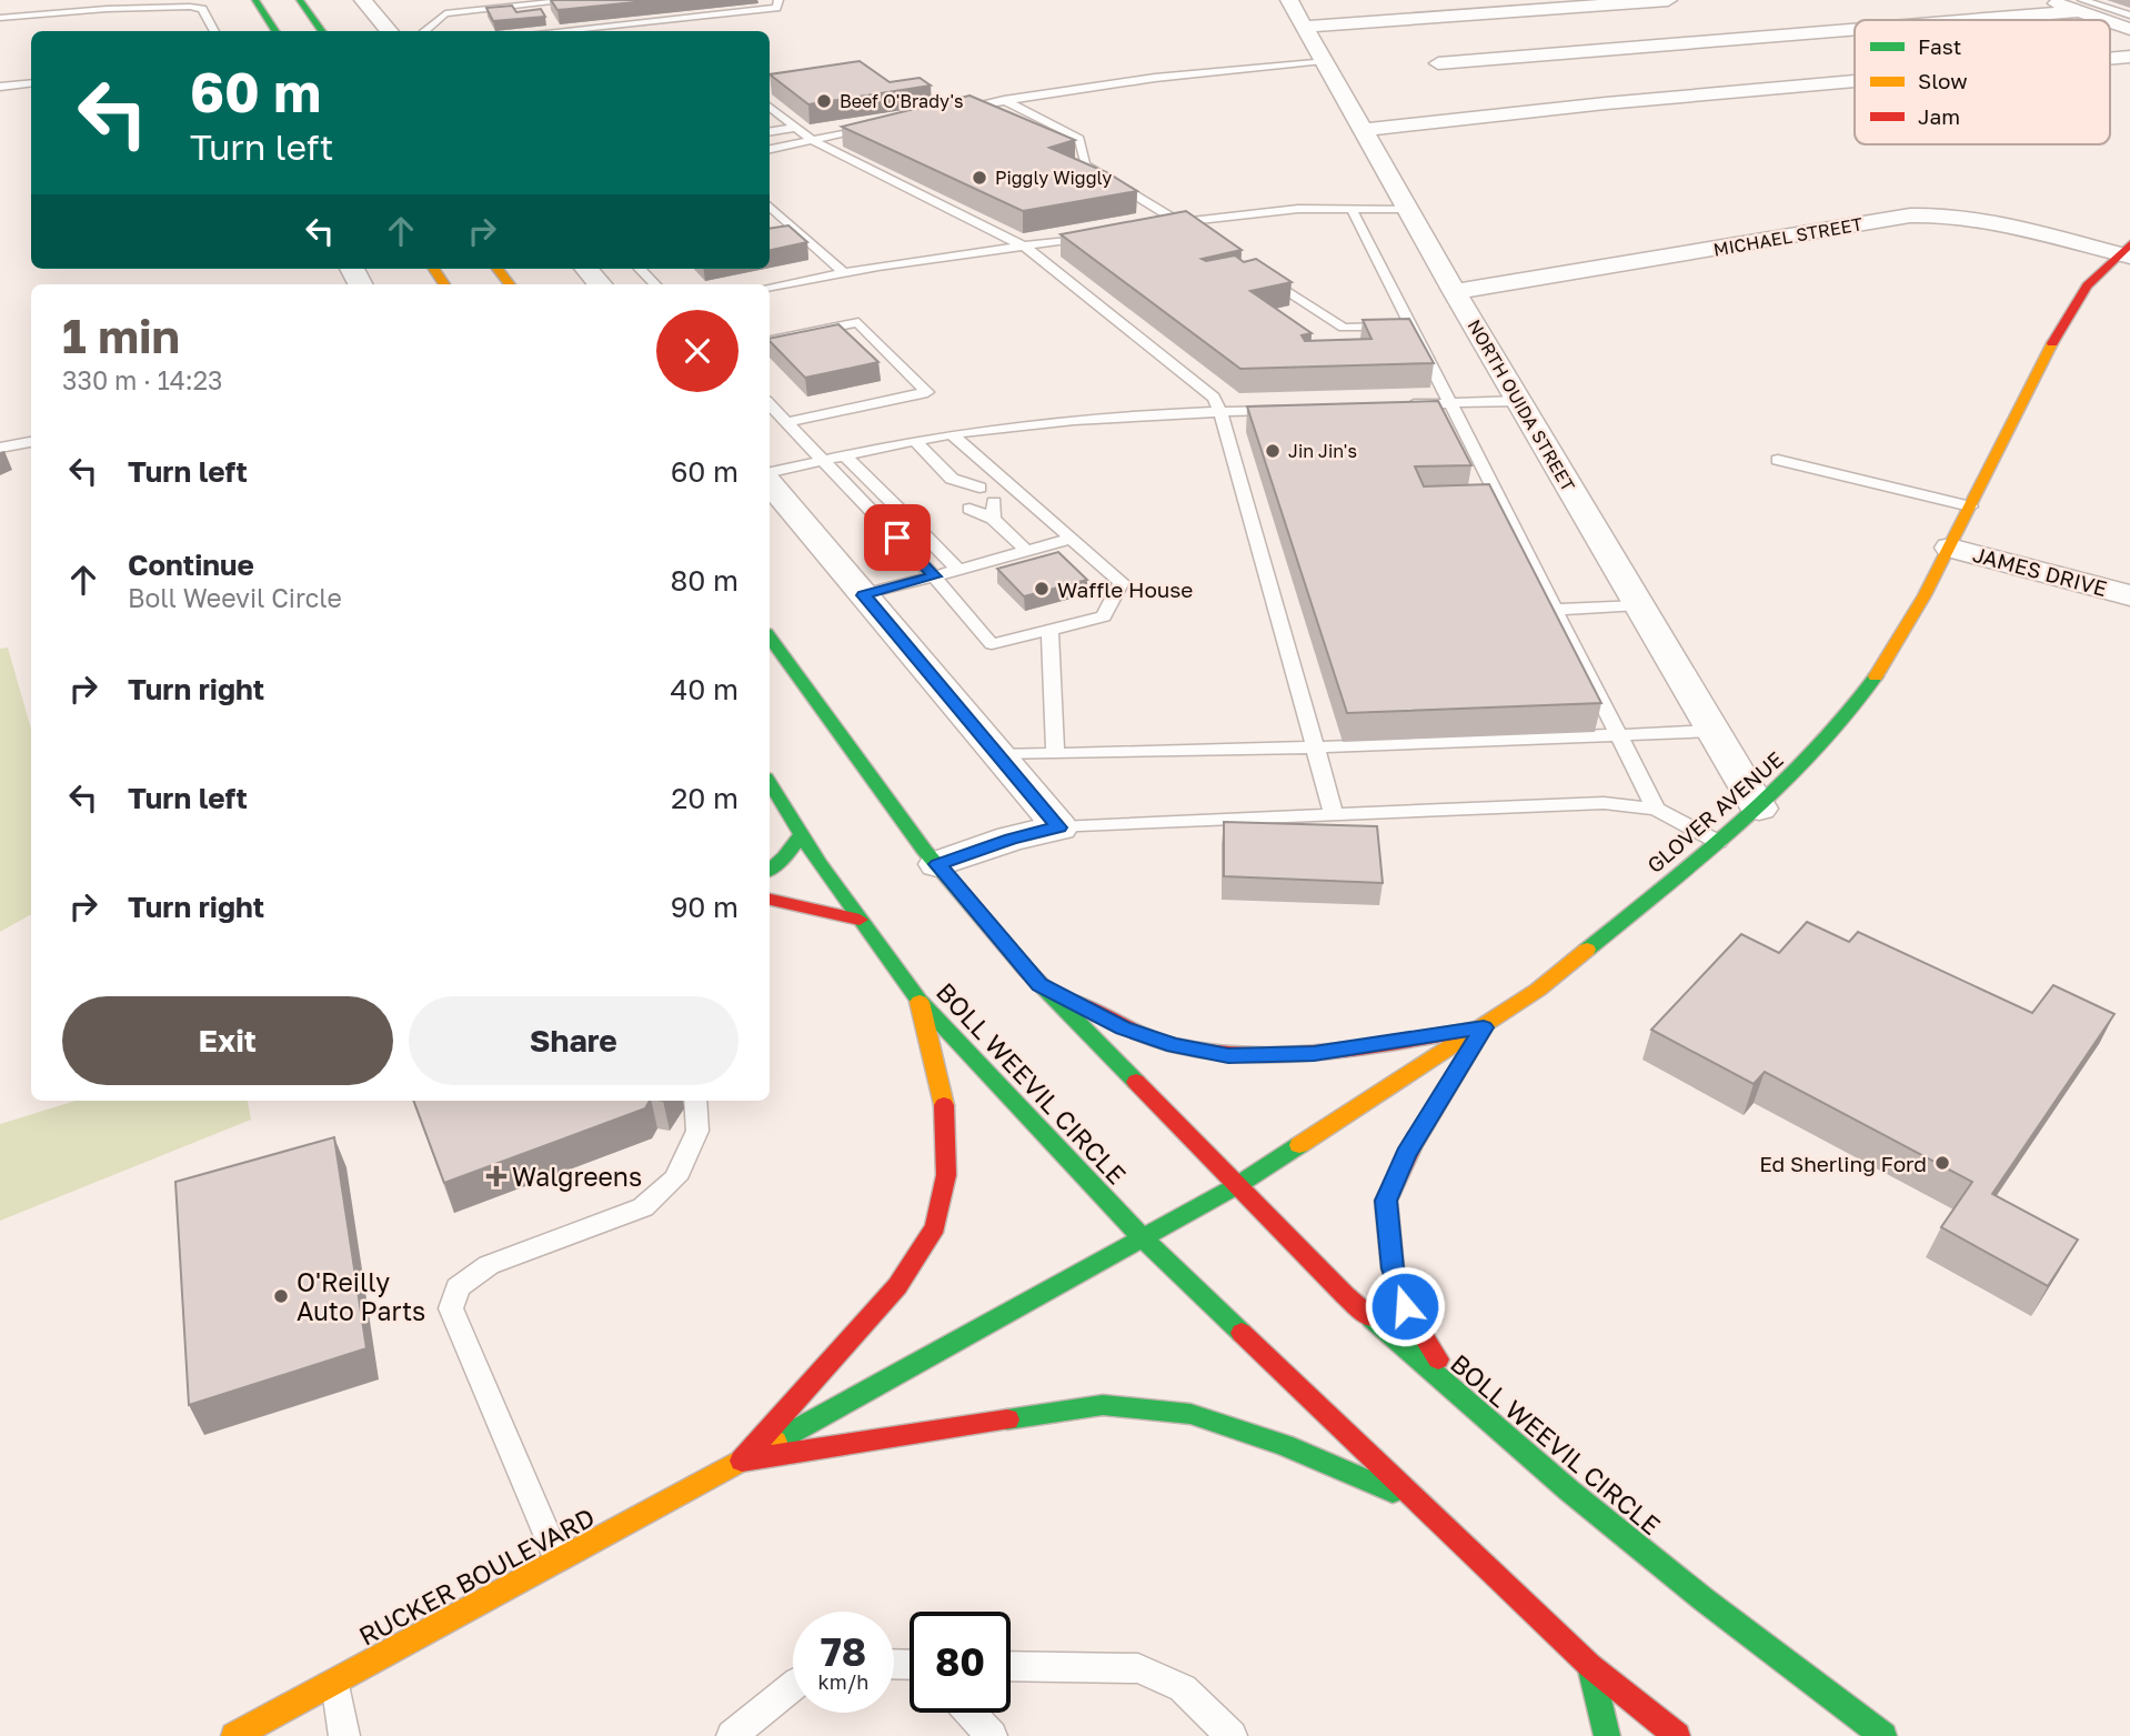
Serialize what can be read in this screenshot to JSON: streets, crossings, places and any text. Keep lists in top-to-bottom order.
{
  "streets": {
    "main road": ["GLOVER AVENUE", "BOLL WEEVIL CIRCLE", "RUCKER BOULEVARD"],
    "street": ["MICHAEL STREET", "NORTH OUIDA STREET", "JAMES DRIVE"]
  },
  "crossings": [
    ["MICHAEL STREET", "NORTH OUIDA STREET"],
    ["MICHAEL STREET", "GLOVER AVENUE"],
    ["NORTH OUIDA STREET", "GLOVER AVENUE"],
    ["JAMES DRIVE", "GLOVER AVENUE"],
    ["GLOVER AVENUE", "BOLL WEEVIL CIRCLE"],
    ["GLOVER AVENUE", "RUCKER BOULEVARD"],
    ["BOLL WEEVIL CIRCLE", "RUCKER BOULEVARD"]
  ],
  "places": {
    "other": [
      "Beef O'Brady's",
      "Piggly Wiggly",
      "Jin Jin's",
      "Waffle House",
      "Ed Sherling Ford",
      "O'Reilly Auto Parts"
    ],
    "health": ["Walgreens"]
  },
  "legend": ["Fast", "Slow", "Jam"],
  "page": {
    "turn": ["60 m", "Turn left"],
    "heading": ["1 min", "330 m · 14:23"],
    "list": [
      {
        "name": "Turn left",
        "value": "60 m"
      },
      {
        "name": "Continue",
        "note": "Boll Weevil Circle",
        "value": "80 m"
      },
      {
        "name": "Turn right",
        "value": "40 m"
      },
      {
        "name": "Turn left",
        "value": "20 m"
      },
      {
        "name": "Turn right",
        "value": "90 m"
      }
    ],
    "buttons": ["Exit", "Share"],
    "speed": "78 km/h",
    "limit": "80"
  }
}
